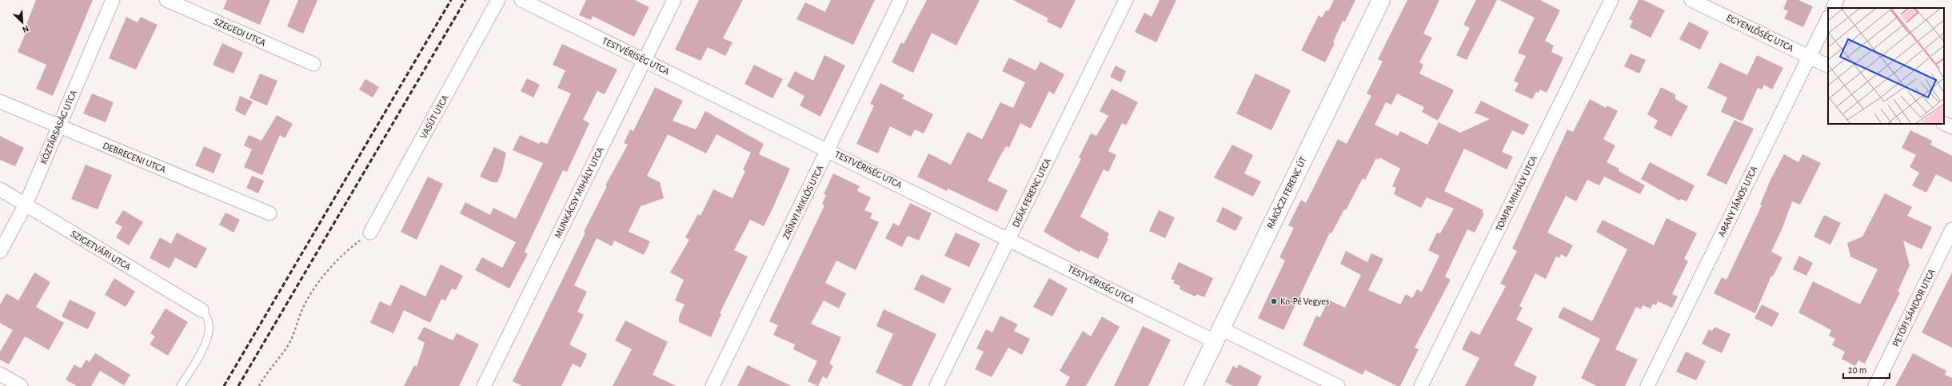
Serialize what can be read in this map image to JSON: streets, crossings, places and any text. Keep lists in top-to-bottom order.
{
  "streets": {
    "street": [
      "SZEGEDI UTCA",
      "EGYENLŐSÉG UTCA",
      "TESTVÉRISÉG UTCA",
      "VASÚT UTCA",
      "KÖZTÁRSASÁG UTCA",
      "DEBRECENI UTCA",
      "MUNKÁCSY MIHÁLY UTCA",
      "DEÁK FERENC UTCA",
      "RÁKÓCZI FERENC ÚT",
      "TOMPA MIHÁLY UTCA",
      "ARANY JÁNOS UTCA",
      "ZRÍNYI MIKLÓS UTCA",
      "SZIGETVÁRI UTCA",
      "PETŐFI SÁNDOR UTCA"
    ]
  },
  "crossings": [
    ["EGYENLŐSÉG UTCA", "ARANY JÁNOS UTCA"],
    ["TESTVÉRISÉG UTCA", "MUNKÁCSY MIHÁLY UTCA"],
    ["TESTVÉRISÉG UTCA", "DEÁK FERENC UTCA"],
    ["TESTVÉRISÉG UTCA", "RÁKÓCZI FERENC ÚT"],
    ["TESTVÉRISÉG UTCA", "ZRÍNYI MIKLÓS UTCA"],
    ["KÖZTÁRSASÁG UTCA", "DEBRECENI UTCA"],
    ["KÖZTÁRSASÁG UTCA", "SZIGETVÁRI UTCA"]
  ],
  "places": ["Ko-Pé Vegyes"],
  "scale_bar": "20 m",
  "north": "bottom right"
}
